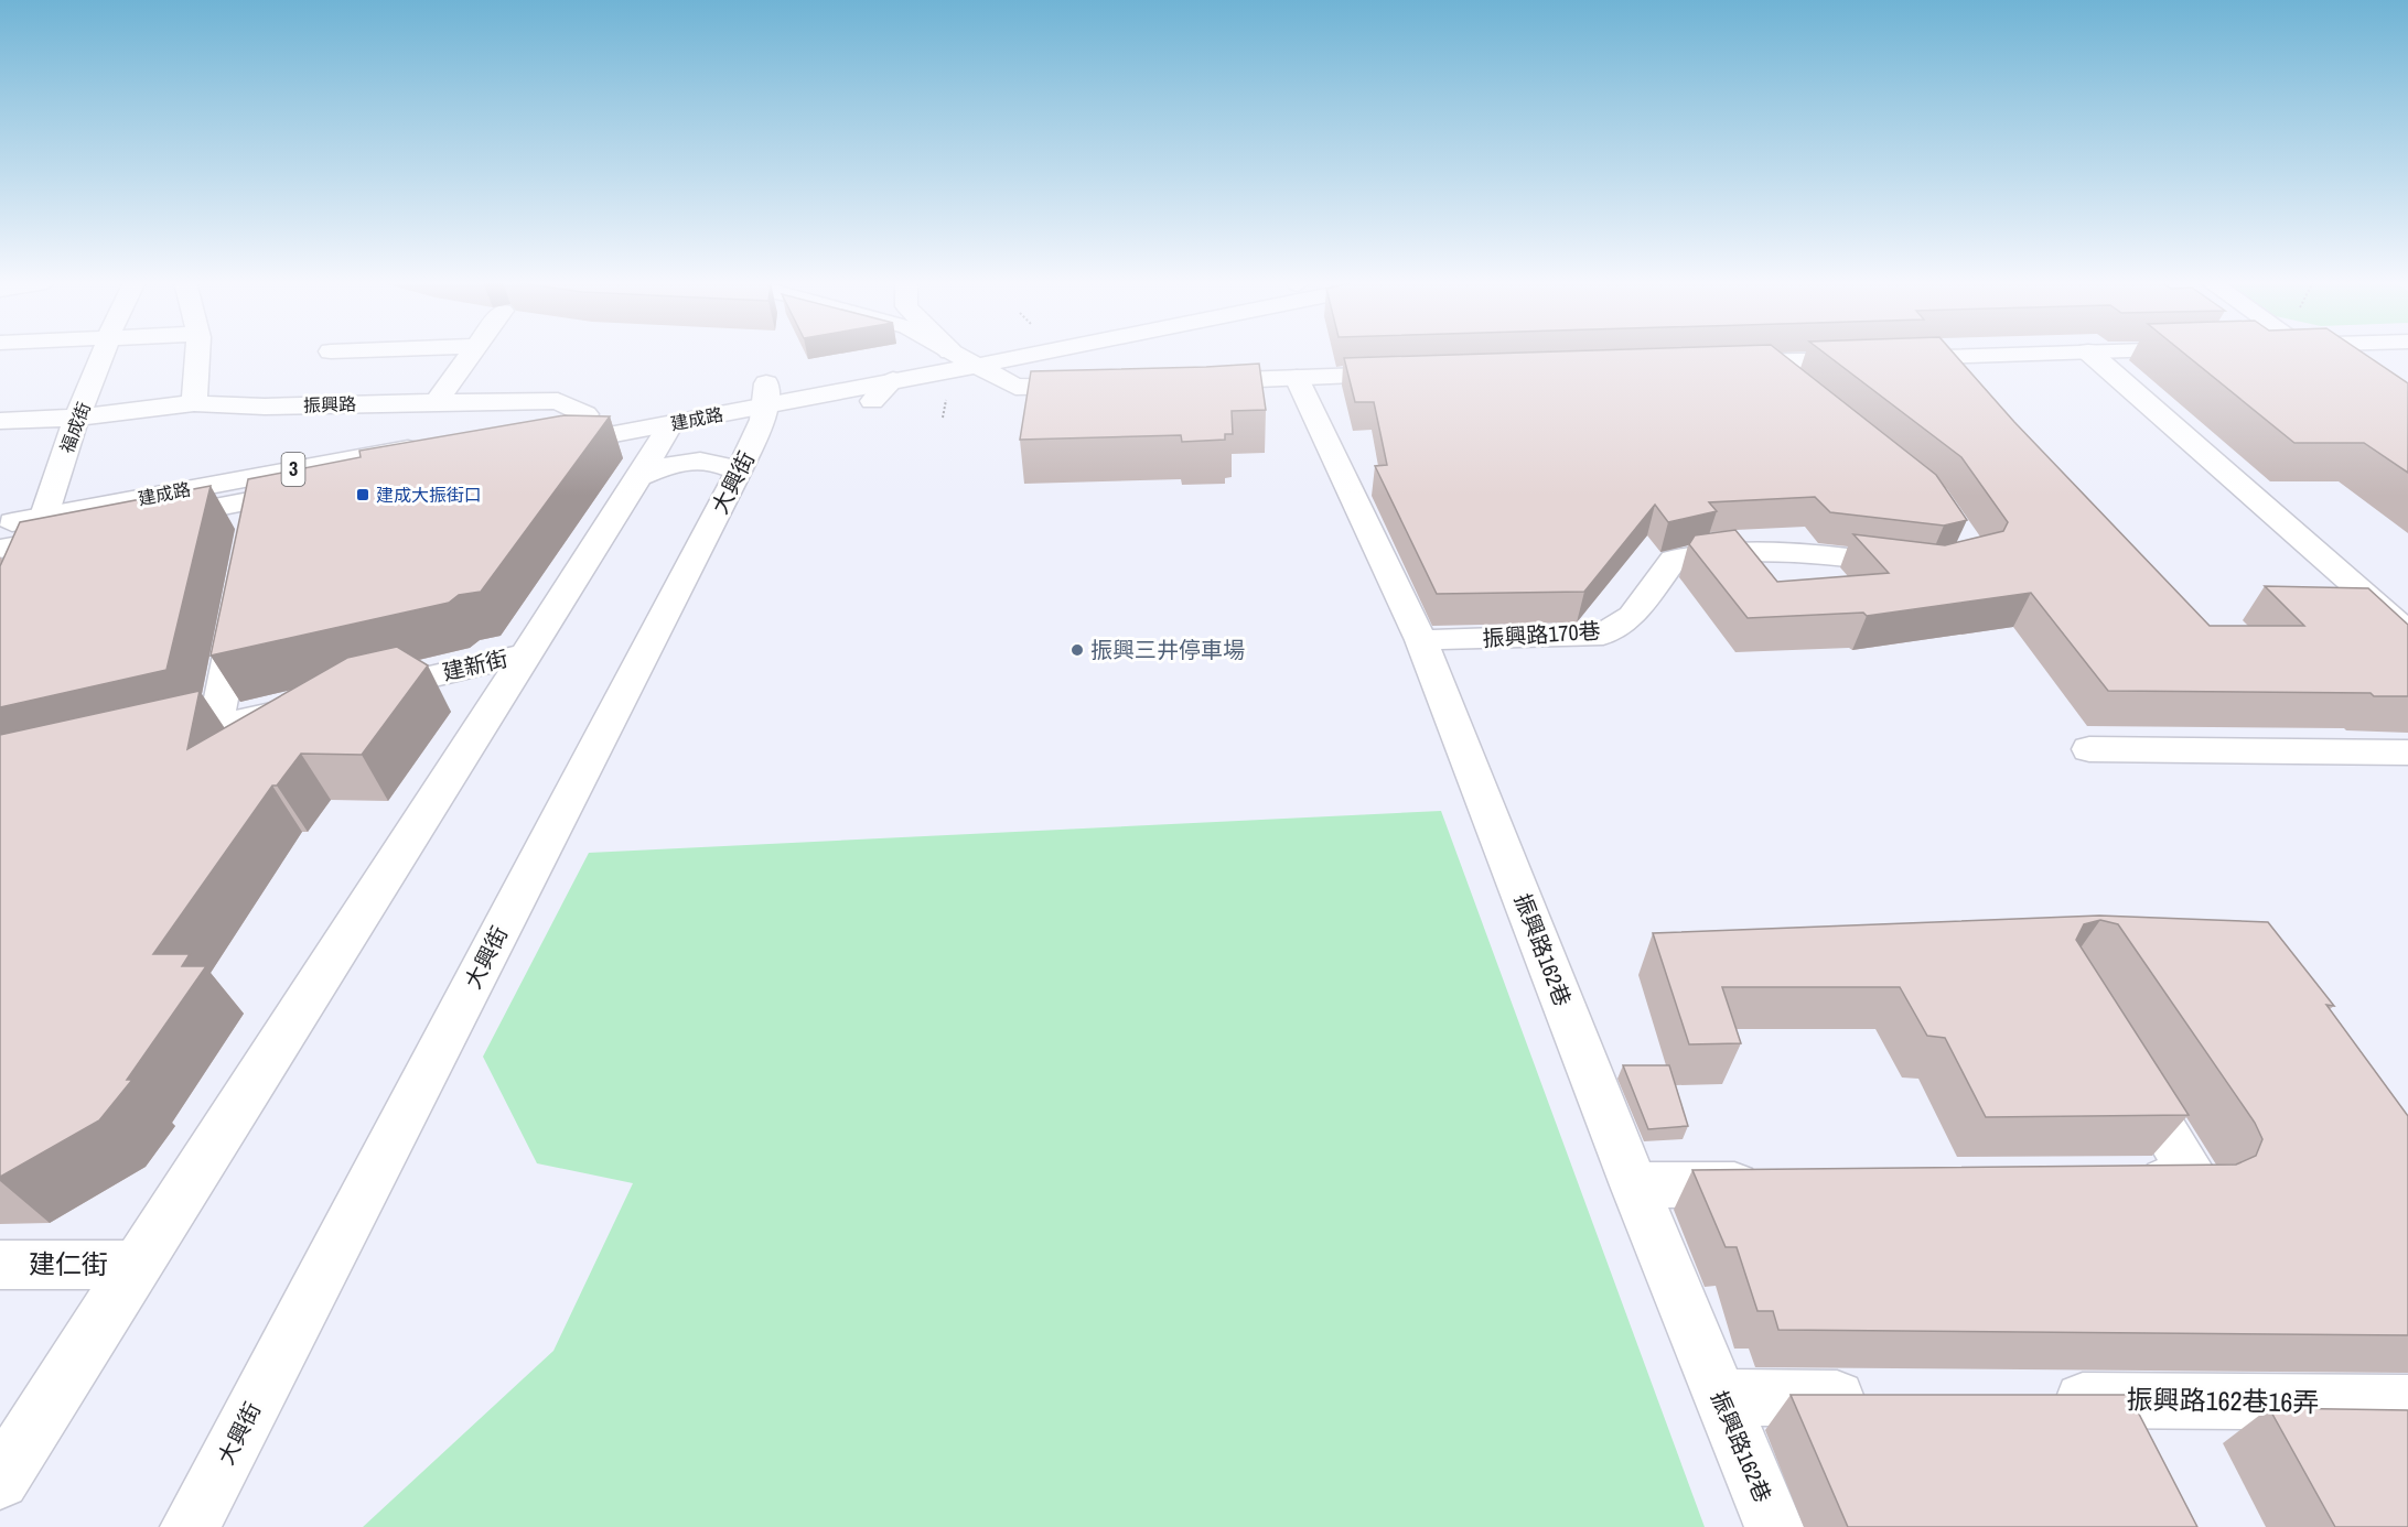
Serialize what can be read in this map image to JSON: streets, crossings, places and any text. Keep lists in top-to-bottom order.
{
  "streets": {
    "main road": [
      "振興路",
      "建成路",
      "福成街",
      "3",
      "大興街",
      "振興路170巷",
      "建新街",
      "振興路162巷",
      "建仁街",
      "振興路162巷16弄"
    ]
  },
  "crossings": [
    ["振興路", "建成路"],
    ["振興路", "福成街"],
    ["建成路", "福成街"],
    ["建成路", "大興街"],
    ["振興路170巷", "振興路162巷"]
  ],
  "places": {
    "transit": ["建成大振街口"],
    "other": ["振興三井停車場"]
  }
}
